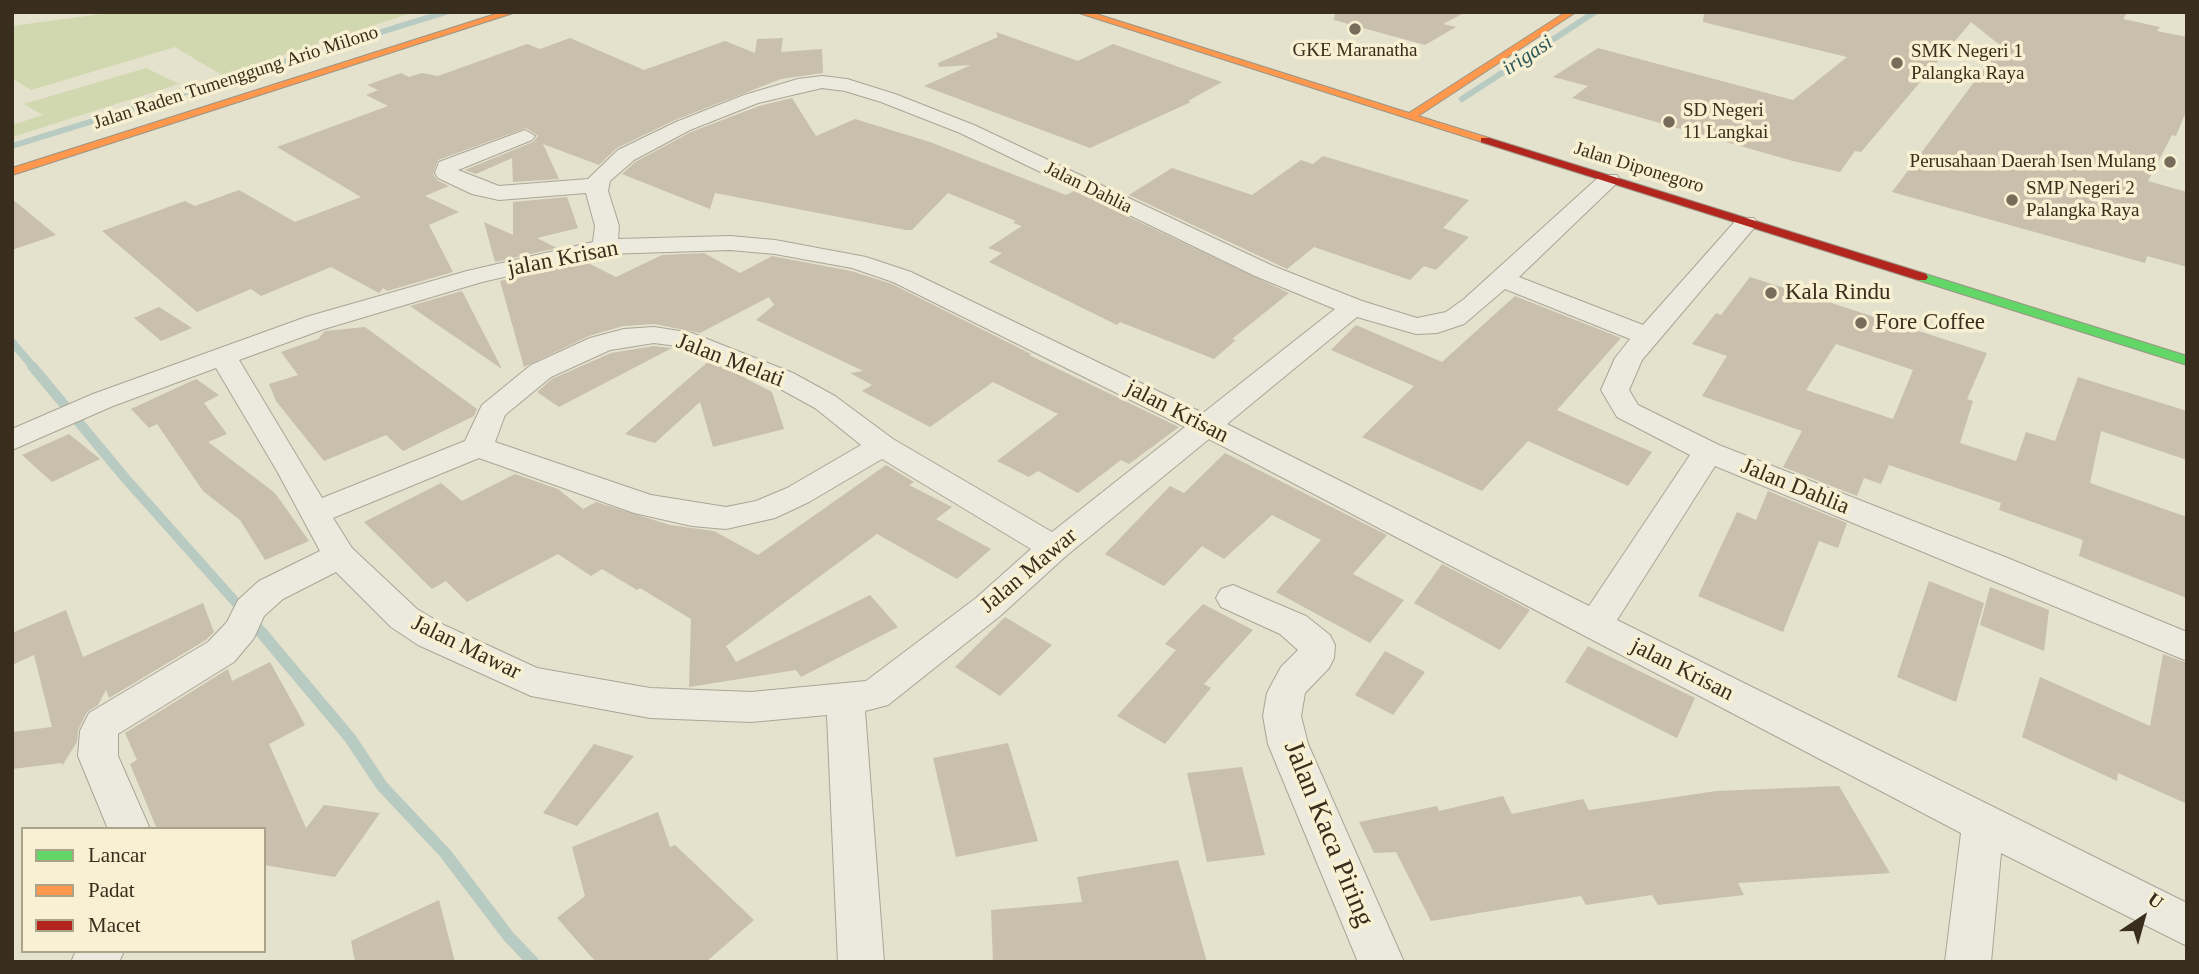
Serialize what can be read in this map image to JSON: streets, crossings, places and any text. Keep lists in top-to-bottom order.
{
  "streets": {
    "main road": ["Jalan Raden Tumenggung Ario Milono", "Jalan Diponegoro"],
    "street": [
      "Jalan Dahlia",
      "jalan Krisan",
      "Jalan Melati",
      "Jalan Mawar",
      "Jalan Kaca Piring"
    ]
  },
  "crossings": [
    ["Jalan Diponegoro", "Jalan Dahlia"],
    ["Jalan Dahlia", "Jalan Mawar"],
    ["jalan Krisan", "Jalan Mawar"],
    ["Jalan Melati", "Jalan Mawar"]
  ],
  "water": ["irigasi"],
  "places": [
    "GKE Maranatha",
    "SMK Negeri 1 Palangka Raya",
    "SD Negeri 11 Langkai",
    "Perusahaan Daerah Isen Mulang",
    "SMP Negeri 2 Palangka Raya",
    "Kala Rindu",
    "Fore Coffee"
  ],
  "legend": ["Lancar", "Padat", "Macet"],
  "north": "top right"
}
